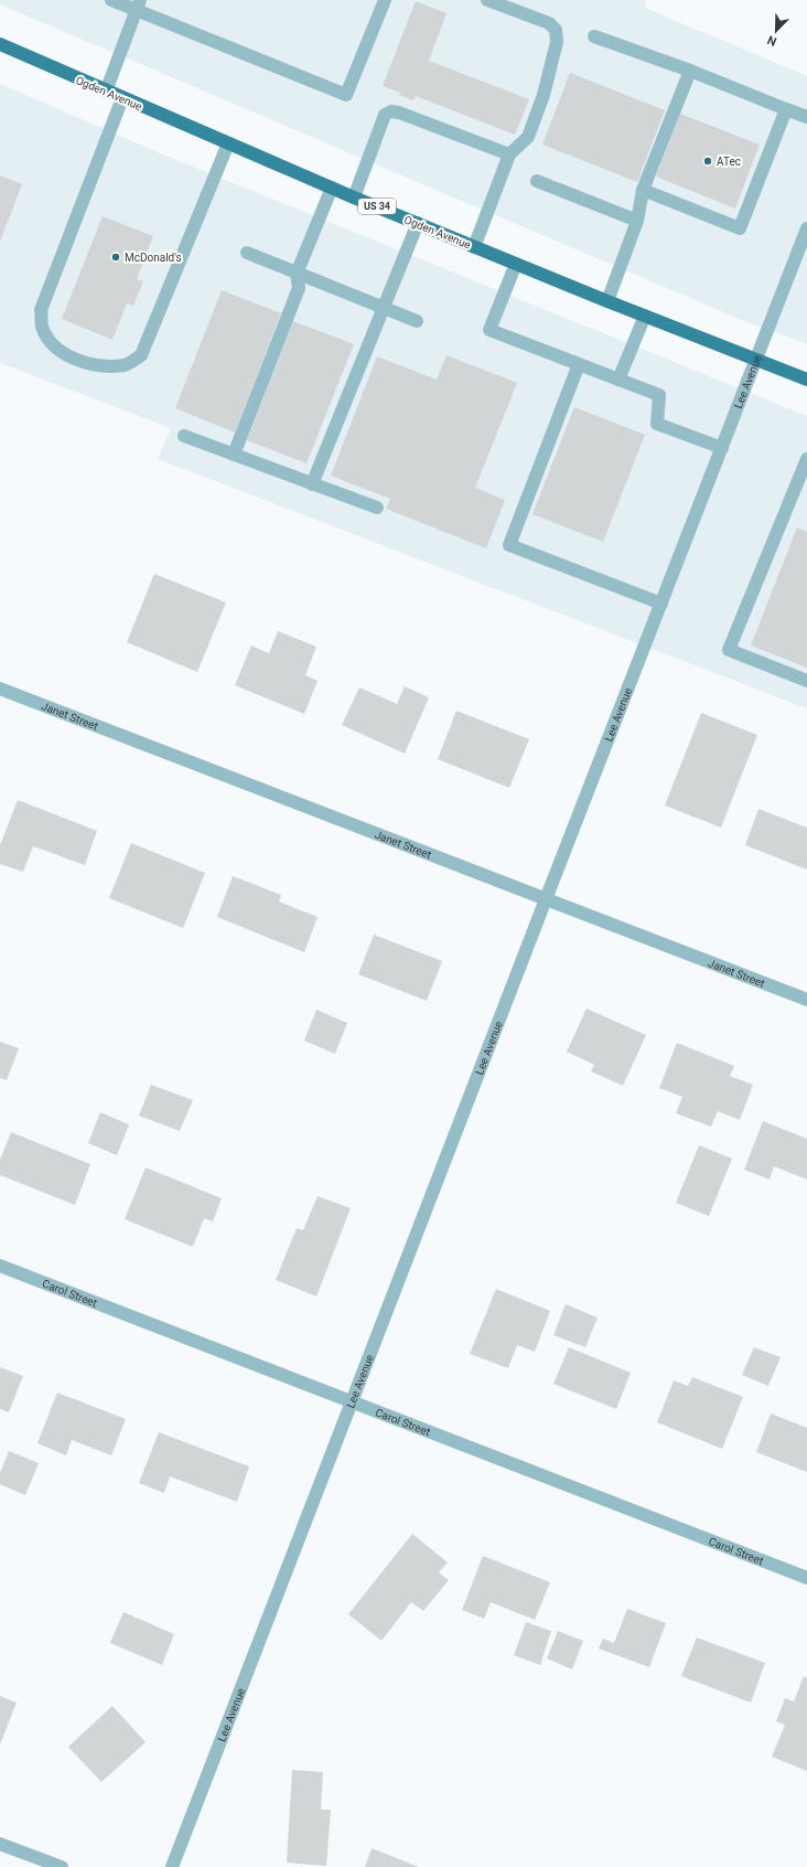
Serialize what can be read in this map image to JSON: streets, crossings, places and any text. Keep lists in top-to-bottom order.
{
  "streets": {
    "main road": ["Ogden Avenue", "US 34"],
    "street": ["Lee Avenue", "Janet Street", "Carol Street"]
  },
  "crossings": [
    ["Ogden Avenue", "Lee Avenue"],
    ["Lee Avenue", "Janet Street"],
    ["Lee Avenue", "Carol Street"]
  ],
  "places": ["ATec", "McDonald's"],
  "north": "bottom left"
}
